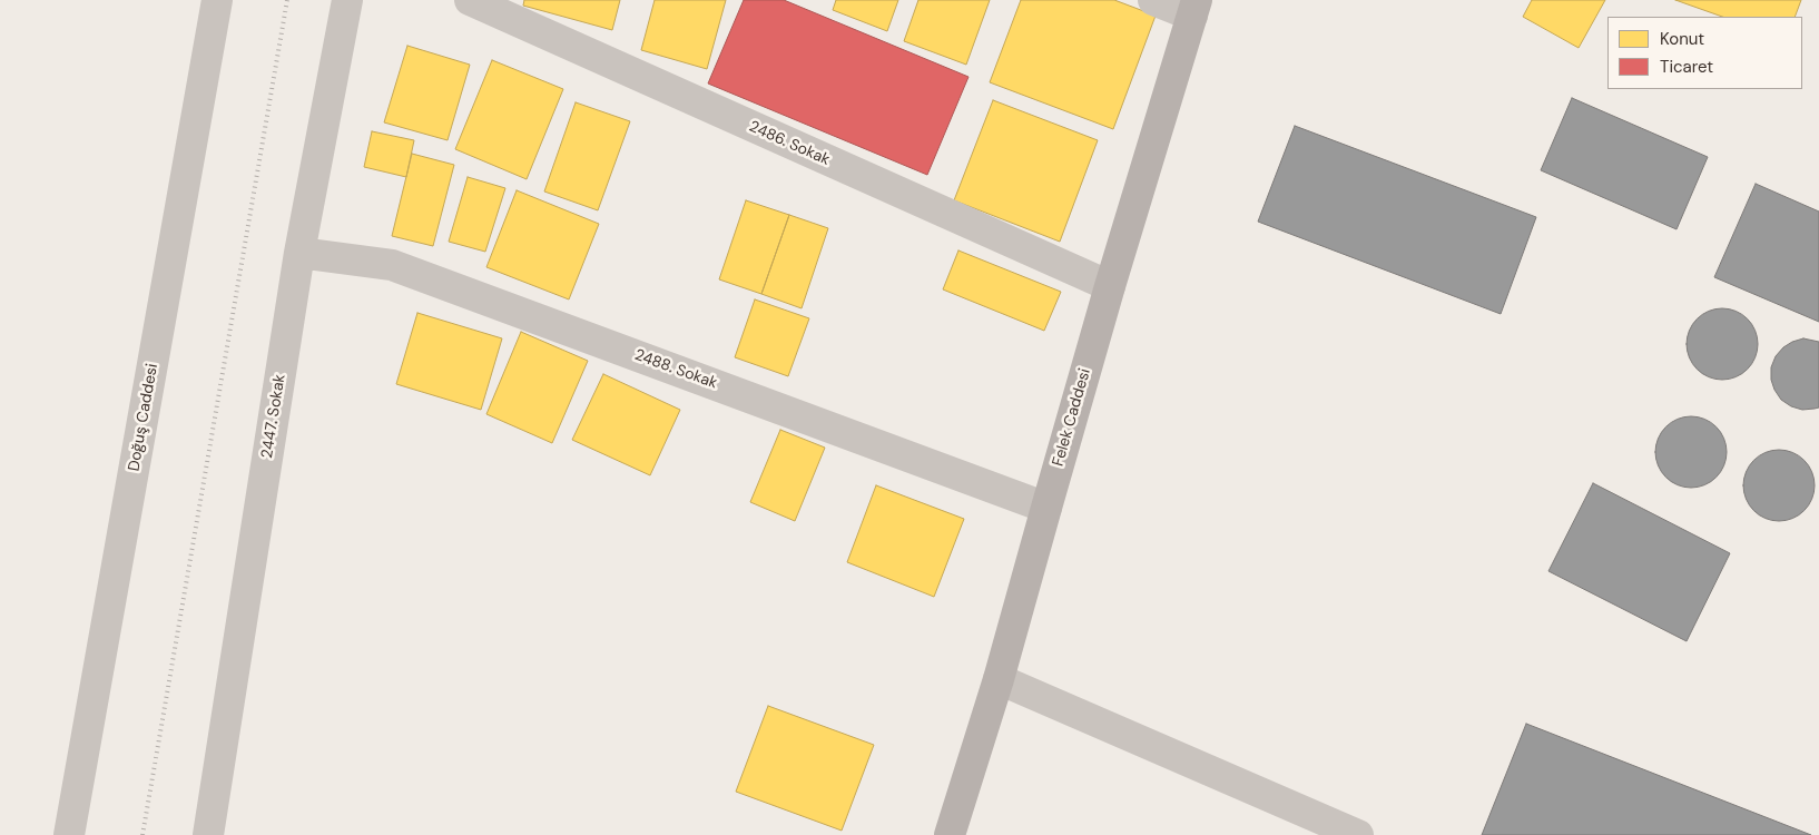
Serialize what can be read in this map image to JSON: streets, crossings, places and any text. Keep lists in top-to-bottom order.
{
  "streets": {
    "main road": ["Felek Caddesi"],
    "street": [
      "2486. Sokak",
      "2488. Sokak",
      "2447. Sokak",
      "Doğuş Caddesi"
    ]
  },
  "crossings": [
    ["2486. Sokak", "Felek Caddesi"],
    ["2488. Sokak", "2447. Sokak"],
    ["2488. Sokak", "Felek Caddesi"]
  ],
  "legend": ["Konut", "Ticaret"]
}
